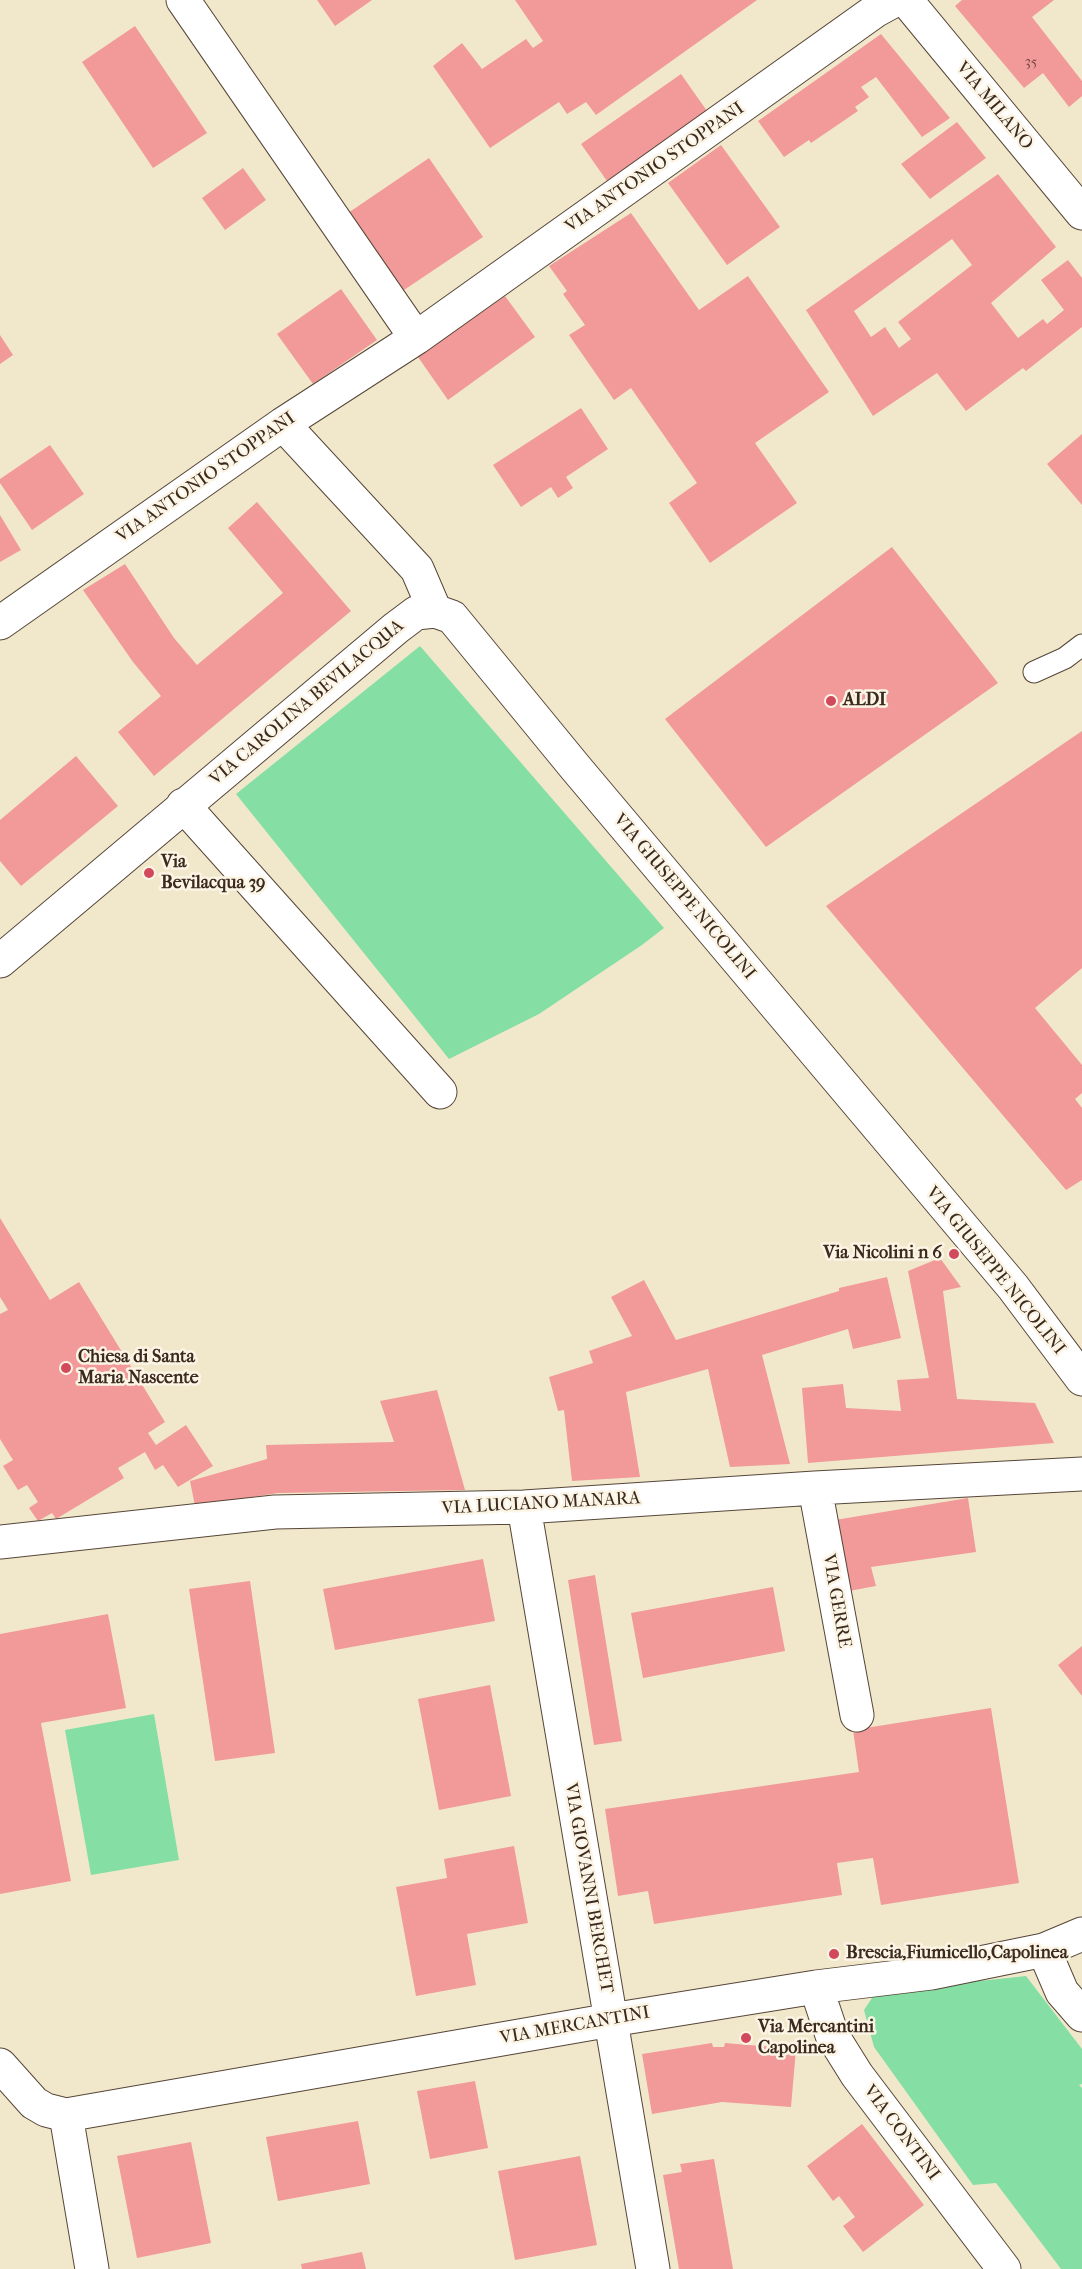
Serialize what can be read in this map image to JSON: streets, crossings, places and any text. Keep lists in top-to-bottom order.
{
  "streets": {
    "street": [
      "VIA MILANO",
      "VIA ANTONIO STOPPANI",
      "VIA CAROLINA BEVILACQUA",
      "VIA GIUSEPPE NICOLINI",
      "VIA LUCIANO MANARA",
      "VIA GERRE",
      "VIA GIOVANNI BERCHET",
      "VIA MERCANTINI",
      "VIA CONTINI"
    ]
  },
  "crossings": [
    ["VIA CAROLINA BEVILACQUA", "VIA GIUSEPPE NICOLINI"],
    ["VIA LUCIANO MANARA", "VIA GERRE"],
    ["VIA LUCIANO MANARA", "VIA GIOVANNI BERCHET"],
    ["VIA GIOVANNI BERCHET", "VIA MERCANTINI"],
    ["VIA MERCANTINI", "VIA CONTINI"]
  ],
  "places": [
    "ALDI",
    "Via Bevilacqua 39",
    "Via Nicolini n 6",
    "Chiesa di Santa Maria Nascente",
    "Brescia,Fiumicello,Capolinea",
    "Via Mercantini Capolinea"
  ],
  "house_numbers": ["35"]
}
